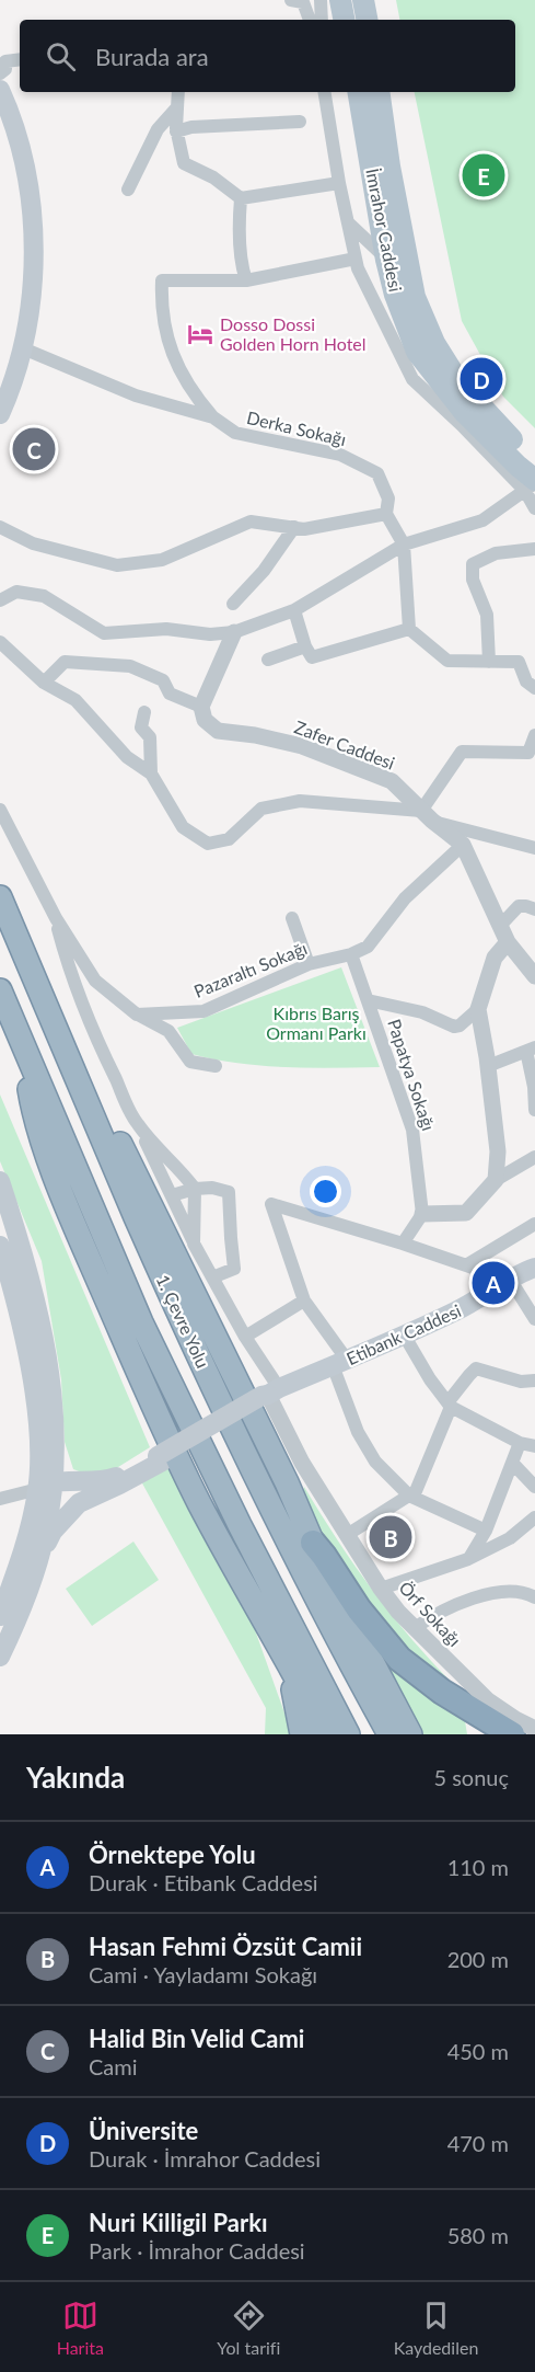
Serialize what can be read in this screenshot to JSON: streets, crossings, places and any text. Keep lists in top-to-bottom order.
{
  "streets": {
    "highway": ["1. Çevre Yolu"],
    "main road": ["İmrahor Caddesi", "Etibank Caddesi"],
    "street": [
      "Derka Sokağı",
      "Zafer Caddesi",
      "Pazaraltı Sokağı",
      "Papatya Sokağı",
      "Örf Sokağı"
    ]
  },
  "crossings": [
    ["Zafer Caddesi", "Pazaraltı Sokağı"],
    ["Pazaraltı Sokağı", "Papatya Sokağı"],
    ["Etibank Caddesi", "Örf Sokağı"]
  ],
  "parks": ["Kıbrıs Barış Ormanı Parkı"],
  "places": {
    "hotel": ["Dosso Dossi Golden Horn Hotel"]
  },
  "page": {
    "search": "Burada ara",
    "pins": [
      "E",
      "D",
      "C",
      "A",
      "B"
    ],
    "heading": ["Yakında", "5 sonuç"],
    "list": [
      {
        "mark": "A",
        "name": "Örnektepe Yolu",
        "note": "Durak · Etibank Caddesi",
        "value": "110 m"
      },
      {
        "mark": "B",
        "name": "Hasan Fehmi Özsüt Camii",
        "note": "Cami · Yayladamı Sokağı",
        "value": "200 m"
      },
      {
        "mark": "C",
        "name": "Halid Bin Velid Cami",
        "note": "Cami",
        "value": "450 m"
      },
      {
        "mark": "D",
        "name": "Üniversite",
        "note": "Durak · İmrahor Caddesi",
        "value": "470 m"
      },
      {
        "mark": "E",
        "name": "Nuri Killigil Parkı",
        "note": "Park · İmrahor Caddesi",
        "value": "580 m"
      }
    ],
    "nav": ["Harita", "Yol tarifi", "Kaydedilen"]
  }
}
